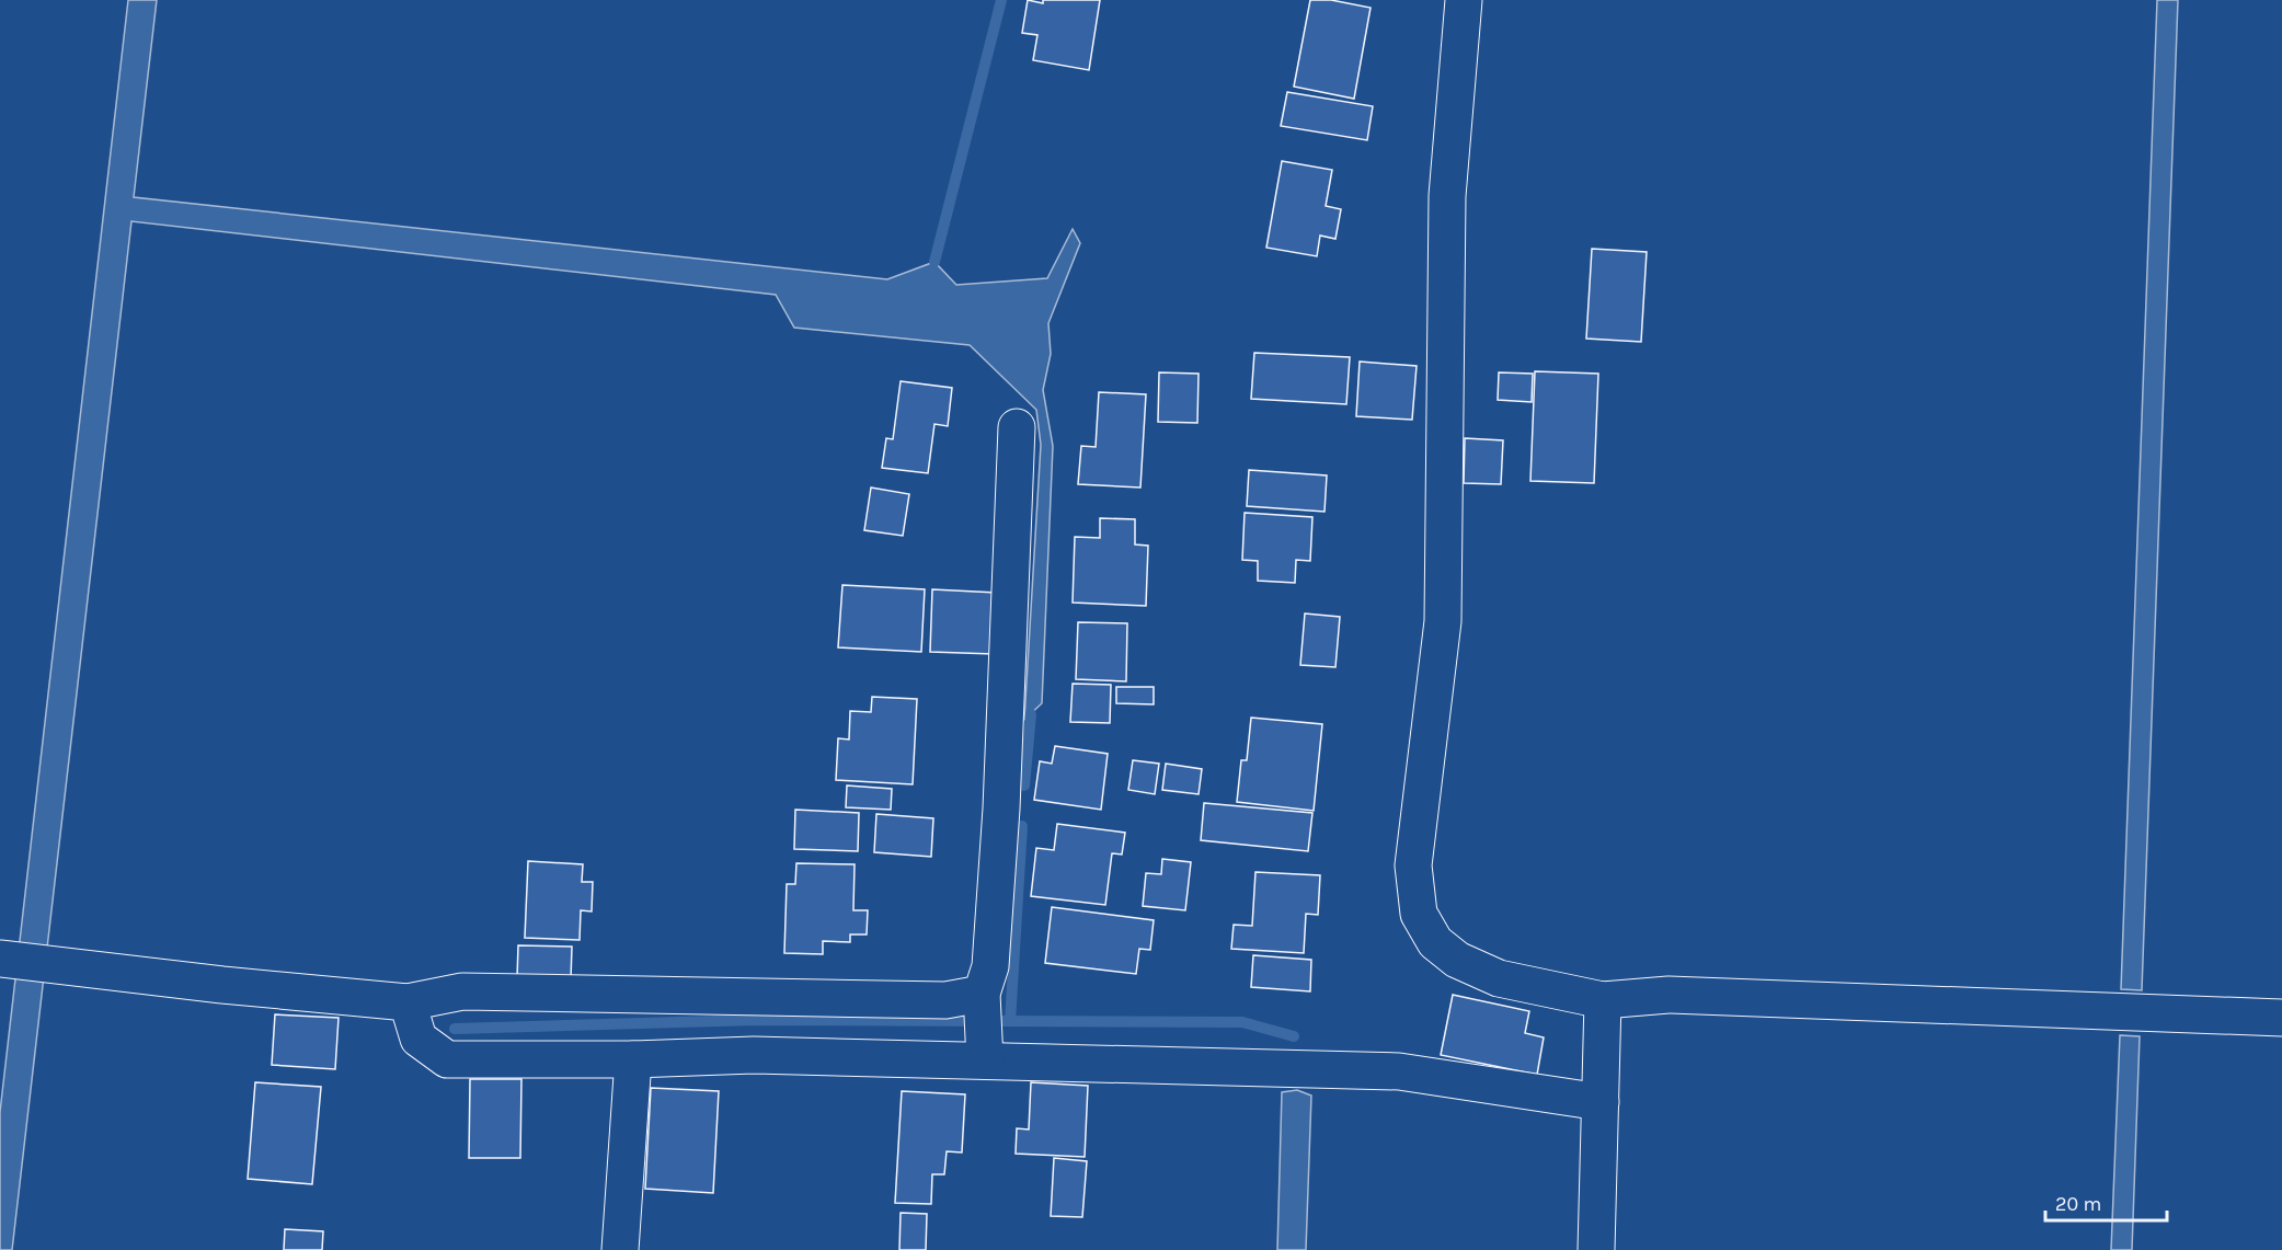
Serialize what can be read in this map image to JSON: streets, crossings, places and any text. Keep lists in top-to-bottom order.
{
  "scale_bar": "20 m"
}
